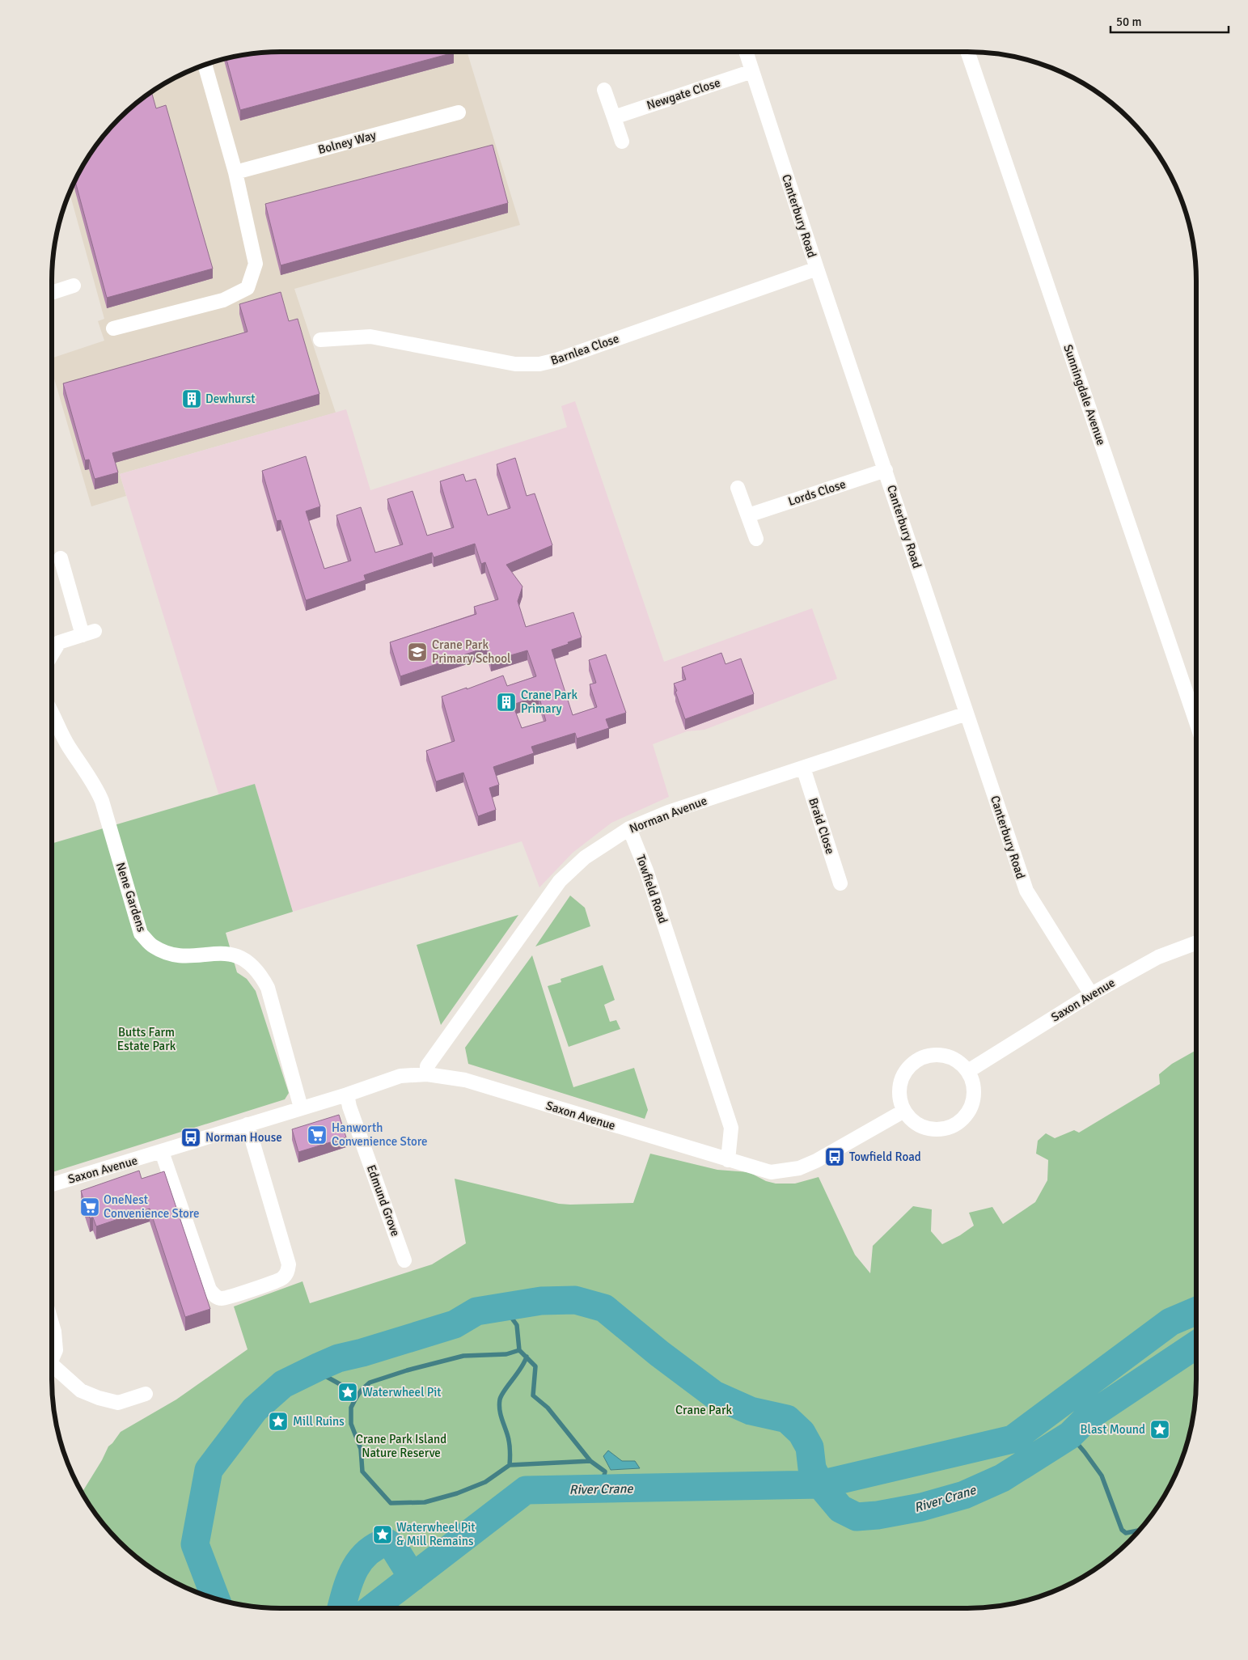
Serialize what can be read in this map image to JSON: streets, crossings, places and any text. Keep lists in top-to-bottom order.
{
  "streets": {
    "street": [
      "Newgate Close",
      "Bolney Way",
      "Canterbury Road",
      "Barnlea Close",
      "Sunningdale Avenue",
      "Lords Close",
      "Norman Avenue",
      "Braid Close",
      "Towfield Road",
      "Nene Gardens",
      "Saxon Avenue",
      "Edmund Grove"
    ]
  },
  "crossings": [
    ["Newgate Close", "Canterbury Road"],
    ["Canterbury Road", "Barnlea Close"],
    ["Canterbury Road", "Lords Close"],
    ["Canterbury Road", "Norman Avenue"],
    ["Canterbury Road", "Saxon Avenue"],
    ["Norman Avenue", "Braid Close"],
    ["Norman Avenue", "Towfield Road"],
    ["Norman Avenue", "Saxon Avenue"],
    ["Towfield Road", "Saxon Avenue"],
    ["Nene Gardens", "Saxon Avenue"],
    ["Saxon Avenue", "Edmund Grove"]
  ],
  "water": ["River Crane"],
  "parks": ["Butts Farm Estate Park", "Crane Park", "Crane Park Island Nature Reserve"],
  "places": {
    "building": ["Dewhurst", "Crane Park Primary"],
    "school or university": ["Crane Park Primary School"],
    "supermarket": ["Hanworth Convenience Store", "OneNest Convenience Store"],
    "bus stop": ["Norman House", "Towfield Road"],
    "place": [
      "Waterwheel Pit",
      "Mill Ruins",
      "Blast Mound",
      "Waterwheel Pit & Mill Remains"
    ]
  },
  "scale_bar": "50 m"
}
